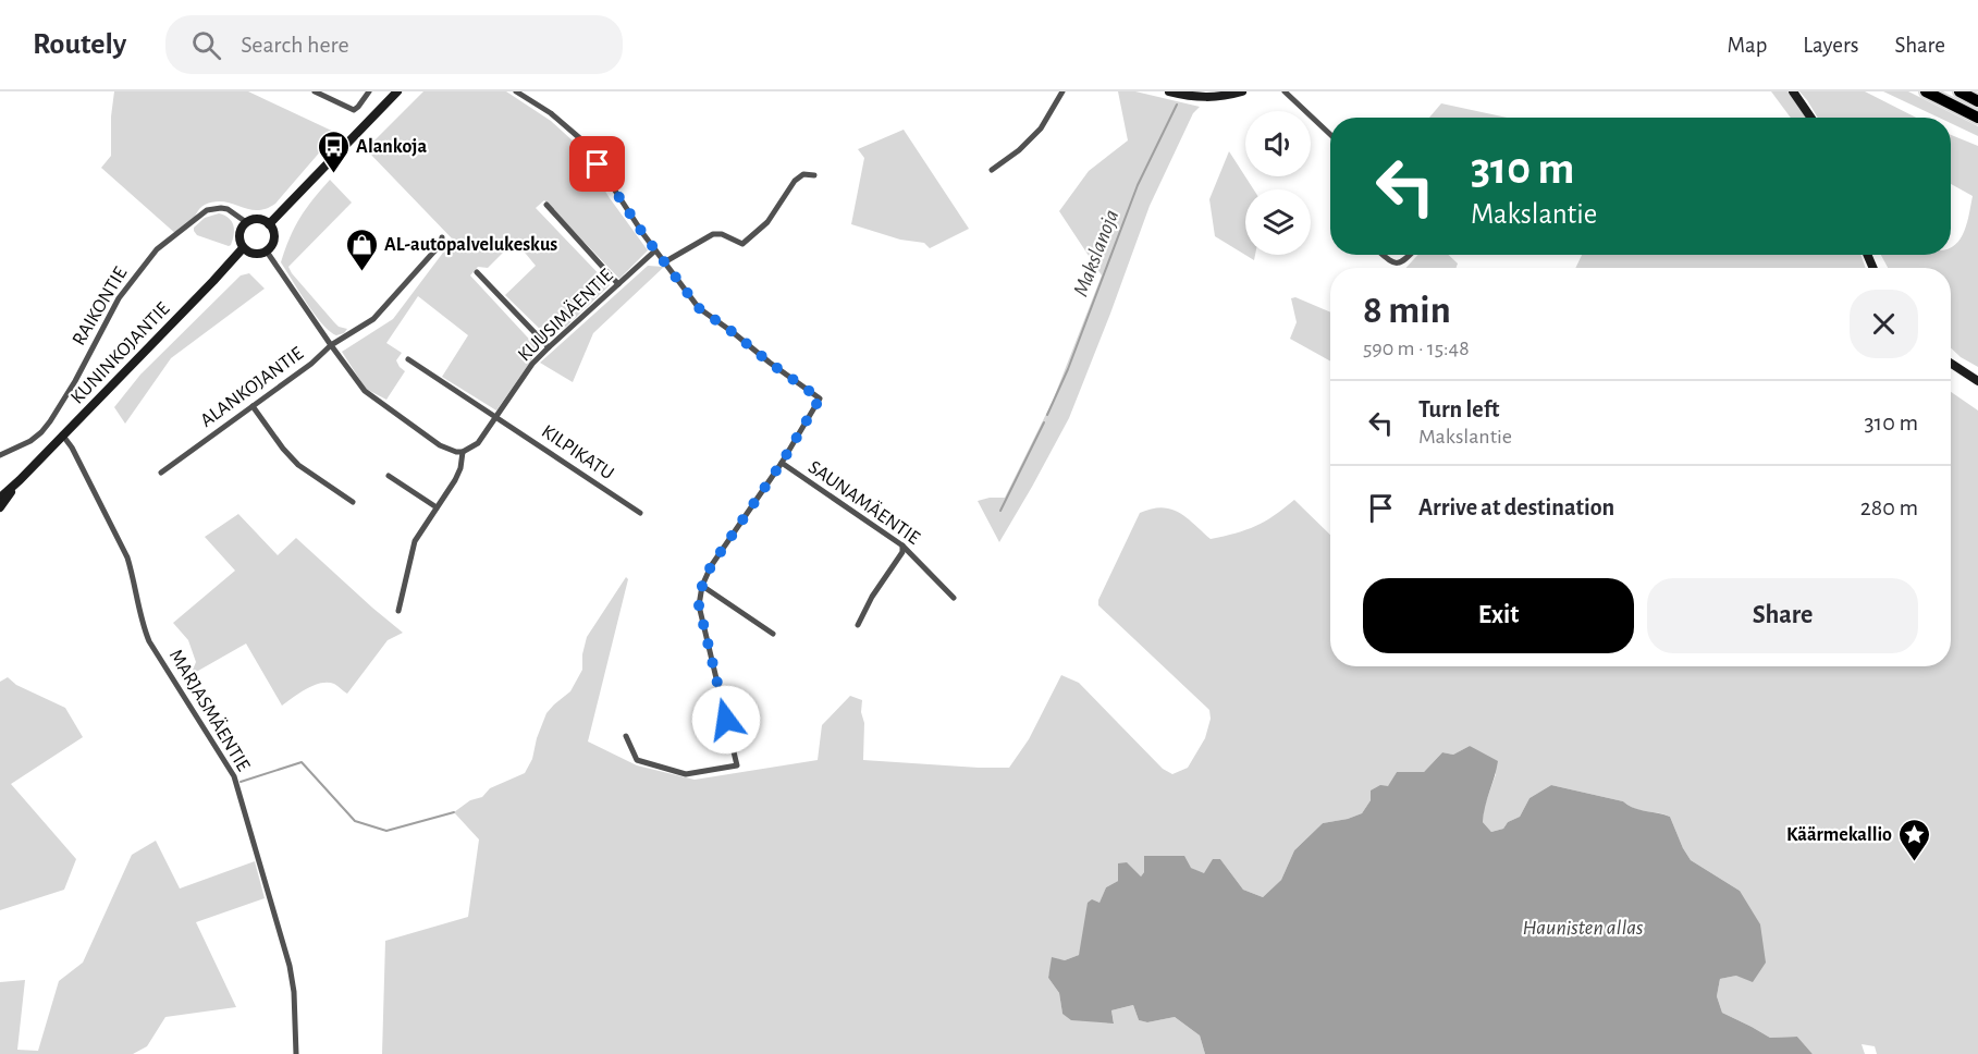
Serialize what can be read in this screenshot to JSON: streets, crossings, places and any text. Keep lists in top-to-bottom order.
{
  "streets": {
    "main road": ["KUNINKOJANTIE"],
    "street": [
      "RAIKONTIE",
      "KUUSIMÄENTIE",
      "ALANKOJANTIE",
      "KILPIKATU",
      "SAUNAMÄENTIE",
      "MARJASMÄENTIE"
    ]
  },
  "crossings": [
    ["RAIKONTIE", "KUNINKOJANTIE"],
    ["RAIKONTIE", "ALANKOJANTIE"],
    ["KUUSIMÄENTIE", "KILPIKATU"],
    ["KUNINKOJANTIE", "ALANKOJANTIE"],
    ["KUNINKOJANTIE", "MARJASMÄENTIE"]
  ],
  "water": ["Makslanoja", "Haunisten allas"],
  "places": {
    "bus stop": ["Alankoja"],
    "shop": ["AL-autopalvelukeskus"],
    "place": ["Käärmekallio"]
  },
  "page": {
    "header": "Routely",
    "search": "Search here",
    "nav": ["Map", "Layers", "Share"],
    "turn": ["310 m", "Makslantie"],
    "heading": ["8 min", "590 m · 15:48"],
    "list": [
      {
        "name": "Turn left",
        "note": "Makslantie",
        "value": "310 m"
      },
      {
        "name": "Arrive at destination",
        "value": "280 m"
      }
    ],
    "buttons": ["Exit", "Share"]
  }
}
